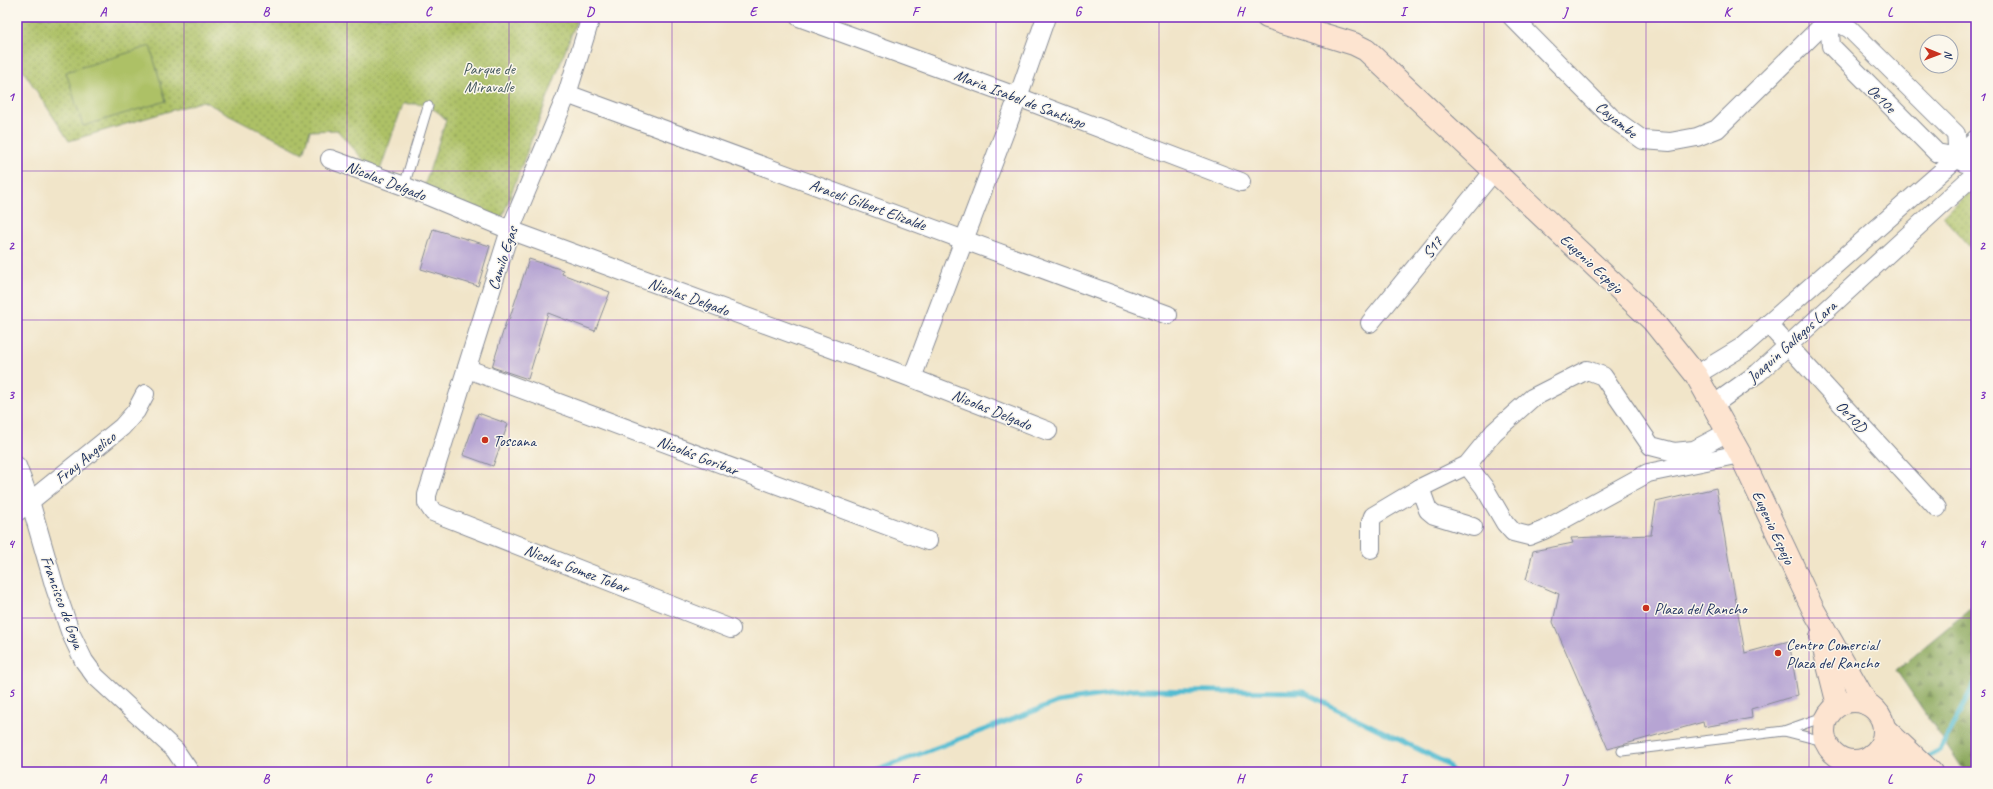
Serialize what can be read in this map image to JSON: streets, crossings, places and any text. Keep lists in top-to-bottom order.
{
  "streets": {
    "street": [
      "Maria Isabel de Santiago",
      "Oe10e",
      "Cayambe",
      "Nicolas Delgado",
      "Araceli Gilbert Elizalde",
      "S17",
      "Camilo Egas",
      "Eugenio Espejo",
      "Joaquin Gallegos Lara",
      "Oe10D",
      "Nicolás Goribar",
      "Fray Angelico",
      "Nicolas Gomez Tobar",
      "Francisco de Goya"
    ]
  },
  "crossings": [
    ["Oe10e", "Cayambe"],
    ["Oe10e", "Joaquin Gallegos Lara"],
    ["Nicolas Delgado", "Camilo Egas"],
    ["Araceli Gilbert Elizalde", "Camilo Egas"],
    ["S17", "Eugenio Espejo"],
    ["Camilo Egas", "Nicolás Goribar"],
    ["Camilo Egas", "Nicolas Gomez Tobar"],
    ["Eugenio Espejo", "Joaquin Gallegos Lara"],
    ["Joaquin Gallegos Lara", "Oe10D"],
    ["Fray Angelico", "Francisco de Goya"]
  ],
  "parks": ["Parque de Miravalle"],
  "places": ["Toscana", "Plaza del Rancho", "Centro Comercial Plaza del Rancho"],
  "north": "right",
  "grid": {
    "columns": [
      "A",
      "B",
      "C",
      "D",
      "E",
      "F",
      "G",
      "H",
      "I",
      "J",
      "K",
      "L"
    ],
    "rows": [
      "1",
      "2",
      "3",
      "4",
      "5"
    ]
  }
}
